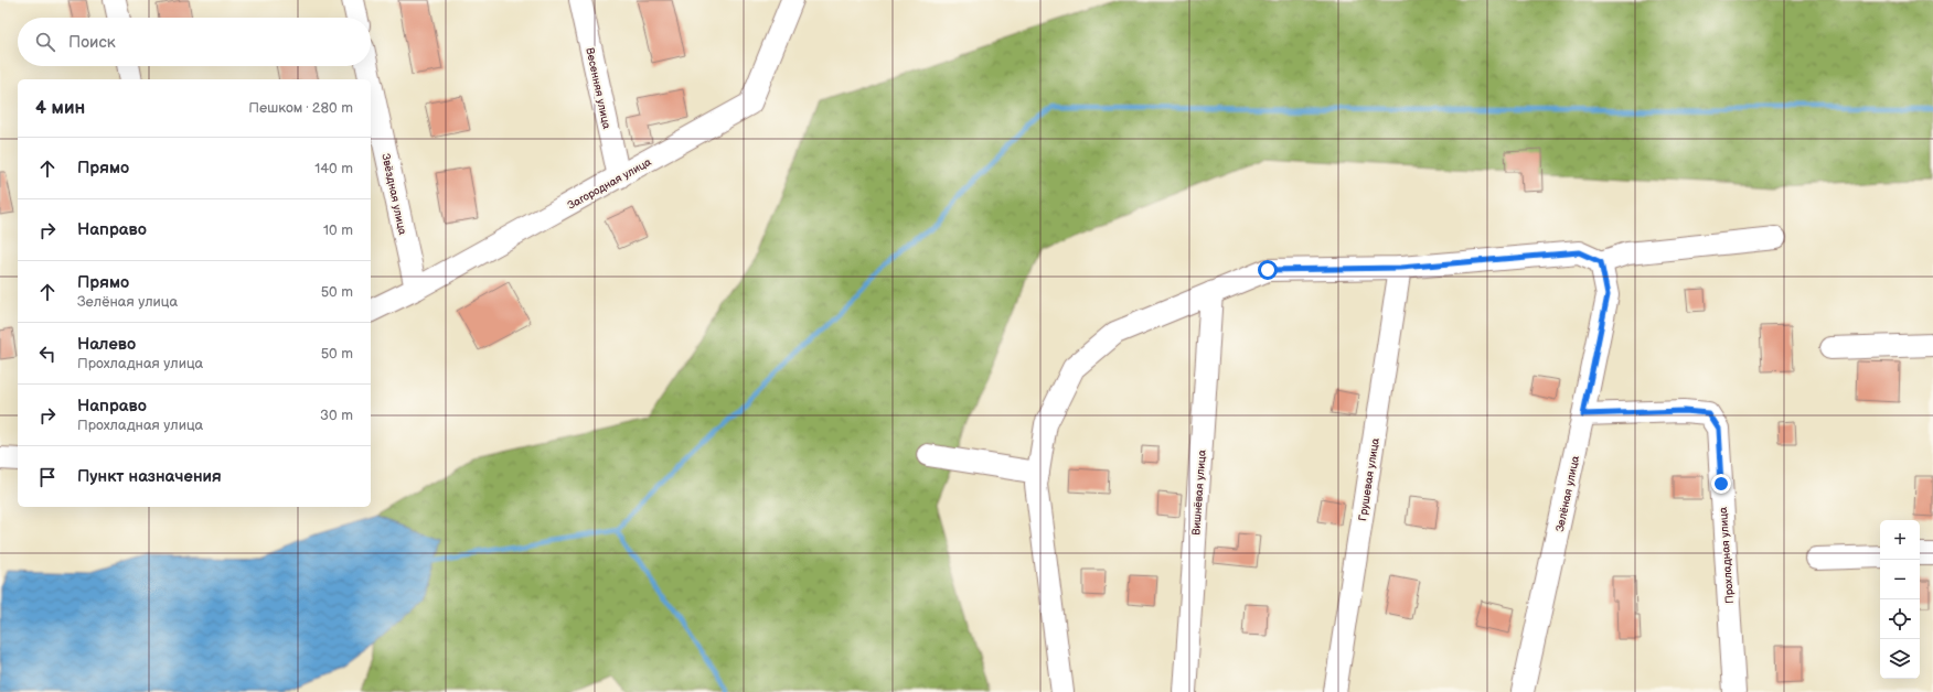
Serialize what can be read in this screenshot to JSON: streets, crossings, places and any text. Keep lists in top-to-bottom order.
{
  "streets": {
    "street": [
      "Весенняя улица",
      "Загородная улица",
      "Звёздная улица",
      "Грушевая улица",
      "Вишнёвая улица",
      "Зелёная улица",
      "Прохладная улица"
    ]
  },
  "crossings": [
    ["Весенняя улица", "Загородная улица"],
    ["Загородная улица", "Звёздная улица"],
    ["Зелёная улица", "Прохладная улица"]
  ],
  "page": {
    "search": "Поиск",
    "heading": ["4 мин", "Пешком · 280 m"],
    "list": [
      ["Прямо", "140 m"],
      ["Направо", "10 m"],
      ["Прямо", "Зелёная улица", "50 m"],
      ["Налево", "Прохладная улица", "50 m"],
      ["Направо", "Прохладная улица", "30 m"],
      "Пункт назначения"
    ],
    "map_buttons": ["+", "−"]
  }
}
